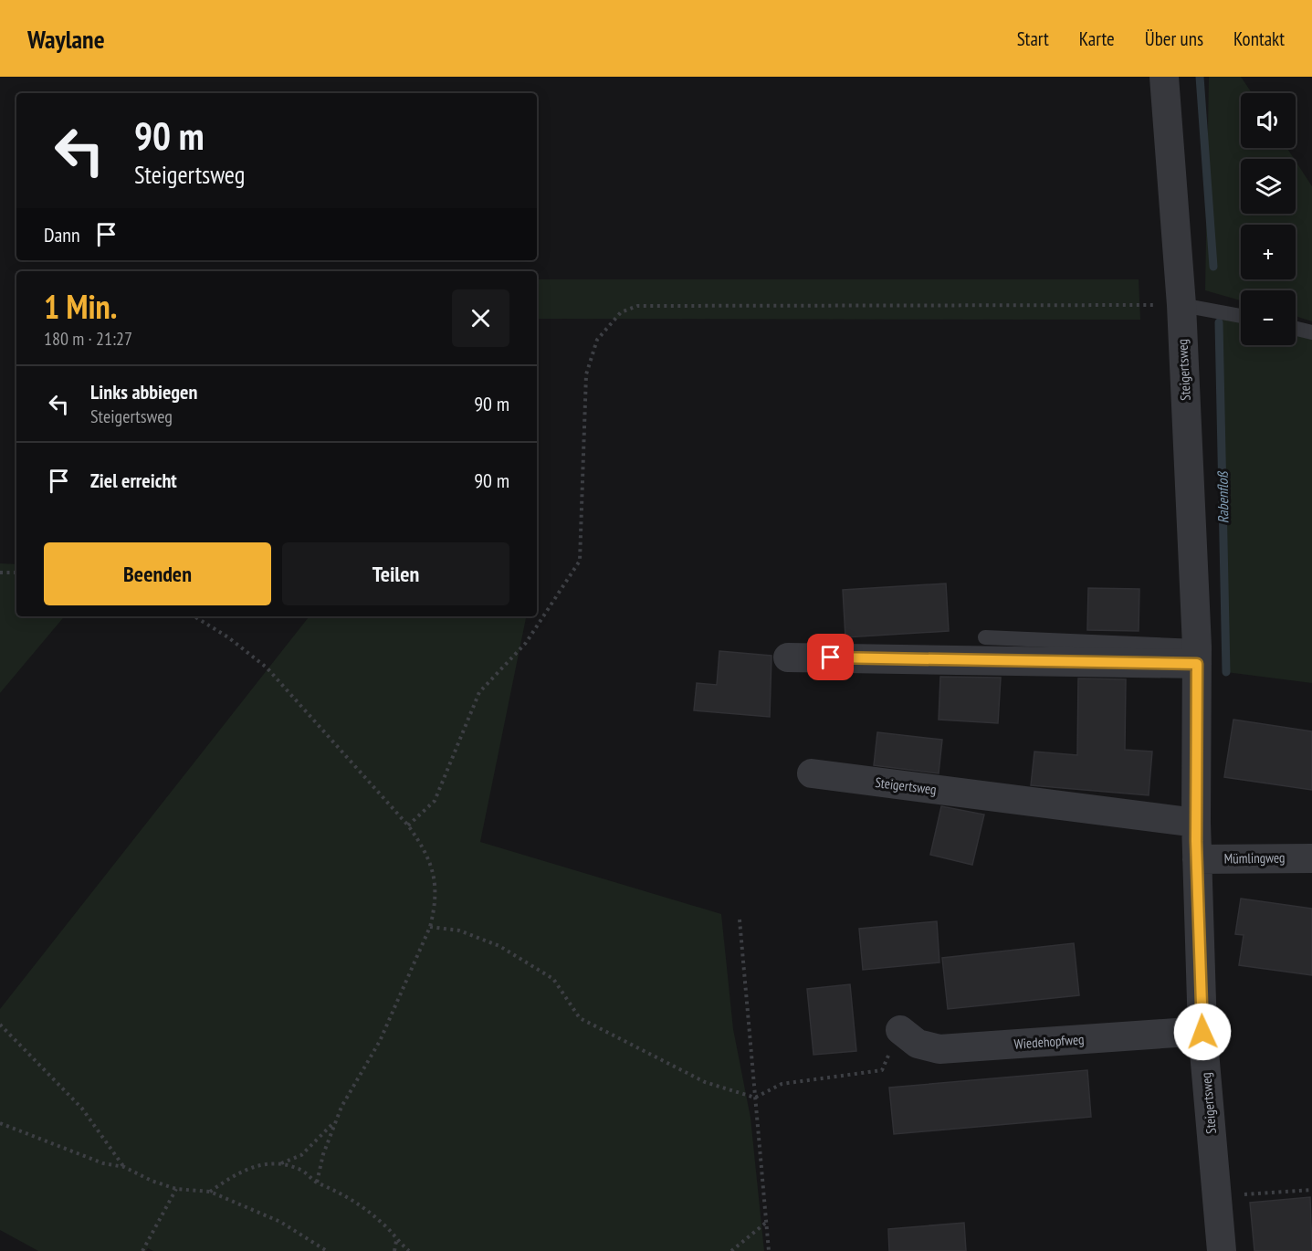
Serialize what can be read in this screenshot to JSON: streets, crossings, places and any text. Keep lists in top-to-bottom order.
{
  "streets": {
    "street": ["Steigertsweg", "Mümlingweg", "Wiedehopfweg"]
  },
  "crossings": [
    ["Steigertsweg", "Mümlingweg"],
    ["Steigertsweg", "Wiedehopfweg"]
  ],
  "water": ["Rabenfloß"],
  "page": {
    "header": "Waylane",
    "nav": [
      "Start",
      "Karte",
      "Über uns",
      "Kontakt"
    ],
    "map_buttons": ["+", "−"],
    "turn": ["90 m", "Steigertsweg"],
    "then": "Dann",
    "heading": ["1 Min.", "180 m · 21:27"],
    "list": [
      {
        "name": "Links abbiegen",
        "note": "Steigertsweg",
        "value": "90 m"
      },
      {
        "name": "Ziel erreicht",
        "value": "90 m"
      }
    ],
    "buttons": ["Beenden", "Teilen"]
  }
}
